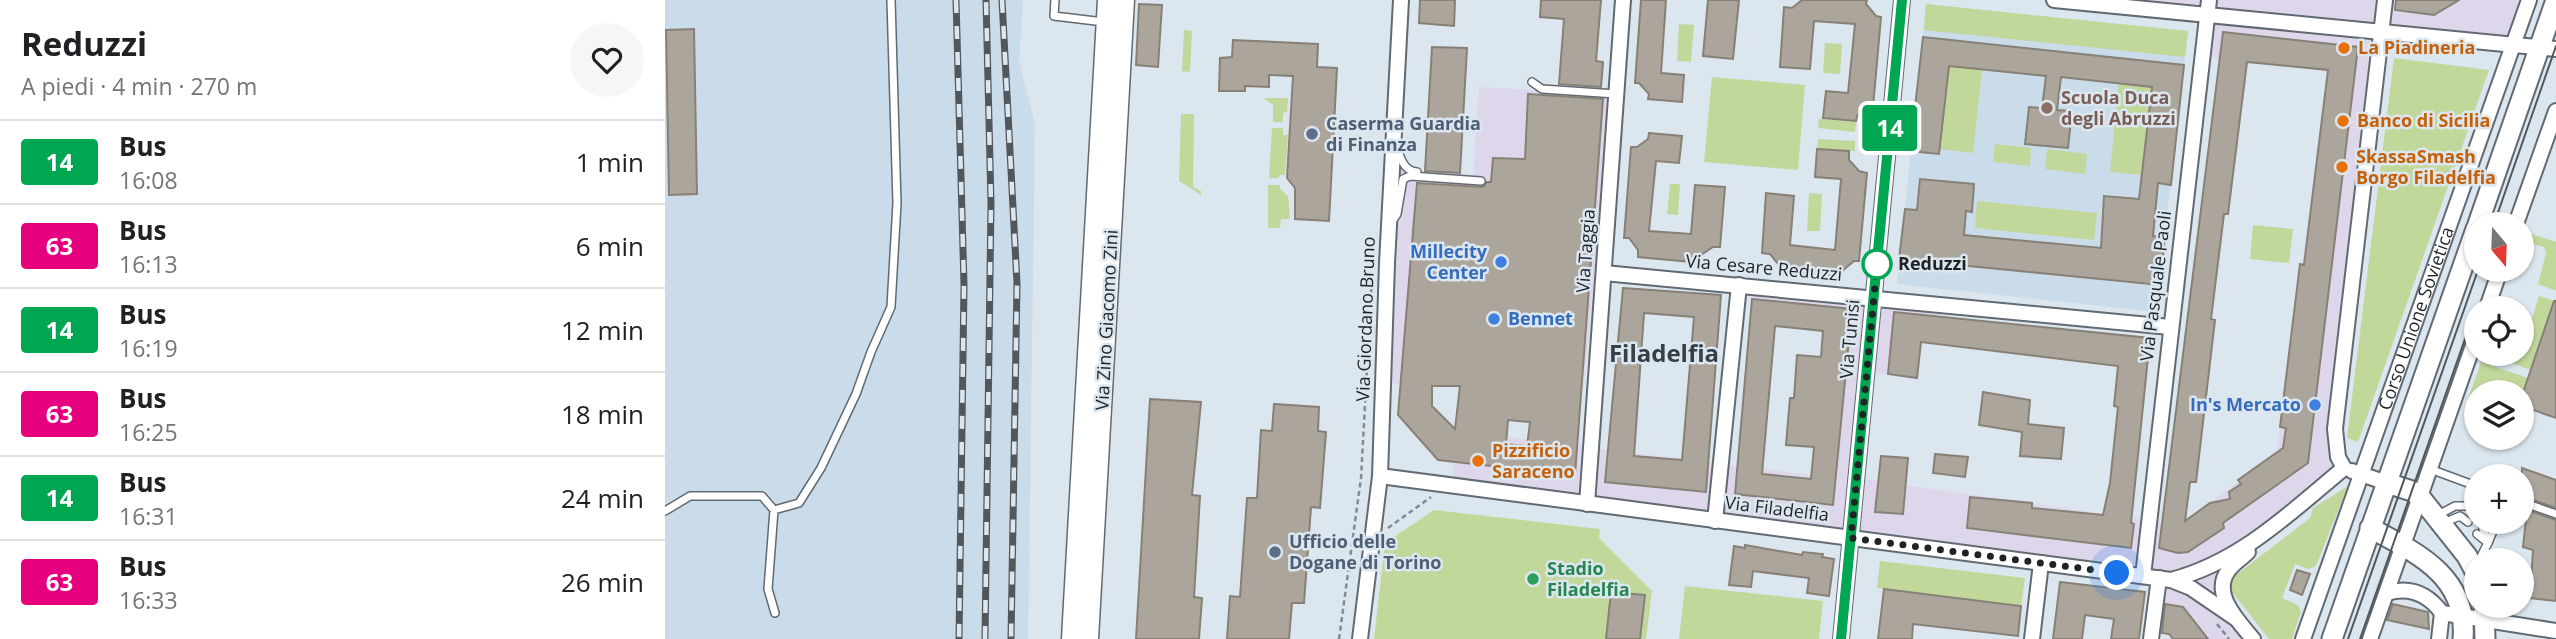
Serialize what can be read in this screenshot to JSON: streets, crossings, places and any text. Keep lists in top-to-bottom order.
{
  "streets": {
    "main road": ["Corso Unione Sovietica"],
    "street": [
      "Via Taggia",
      "Via Cesare Reduzzi",
      "Via Pasquale Paoli",
      "Via Giordano Bruno",
      "Via Zino Giacomo Zini",
      "Via Tunisi",
      "Via Filadelfia"
    ]
  },
  "crossings": [
    ["Via Taggia", "Via Cesare Reduzzi"],
    ["Via Taggia", "Via Filadelfia"],
    ["Via Cesare Reduzzi", "Via Pasquale Paoli"],
    ["Via Cesare Reduzzi", "Via Tunisi"],
    ["Via Pasquale Paoli", "Via Filadelfia"],
    ["Via Giordano Bruno", "Via Filadelfia"],
    ["Via Tunisi", "Via Filadelfia"]
  ],
  "districts": ["Filadelfia"],
  "places": [
    "La Piadineria",
    "Scuola Duca degli Abruzzi",
    "Banco di Sicilia",
    "Caserma Guardia di Finanza",
    "SkassaSmash Borgo Filadelfia",
    "Millecity Center",
    "Reduzzi",
    "Bennet",
    "In's Mercato",
    "Pizzificio Saraceno",
    "Ufficio delle Dogane di Torino",
    "Stadio Filadelfia"
  ],
  "lines": ["bus line 14"],
  "north": "bottom",
  "page": {
    "heading": ["Reduzzi", "A piedi · 4 min · 270 m"],
    "on_map": "14",
    "list": [
      {
        "mark": "14",
        "name": "Bus",
        "note": "16:08",
        "value": "1 min"
      },
      {
        "mark": "63",
        "name": "Bus",
        "note": "16:13",
        "value": "6 min"
      },
      {
        "mark": "14",
        "name": "Bus",
        "note": "16:19",
        "value": "12 min"
      },
      {
        "mark": "63",
        "name": "Bus",
        "note": "16:25",
        "value": "18 min"
      },
      {
        "mark": "14",
        "name": "Bus",
        "note": "16:31",
        "value": "24 min"
      },
      {
        "mark": "63",
        "name": "Bus",
        "note": "16:33",
        "value": "26 min"
      }
    ],
    "map_buttons": ["+", "−"]
  }
}
